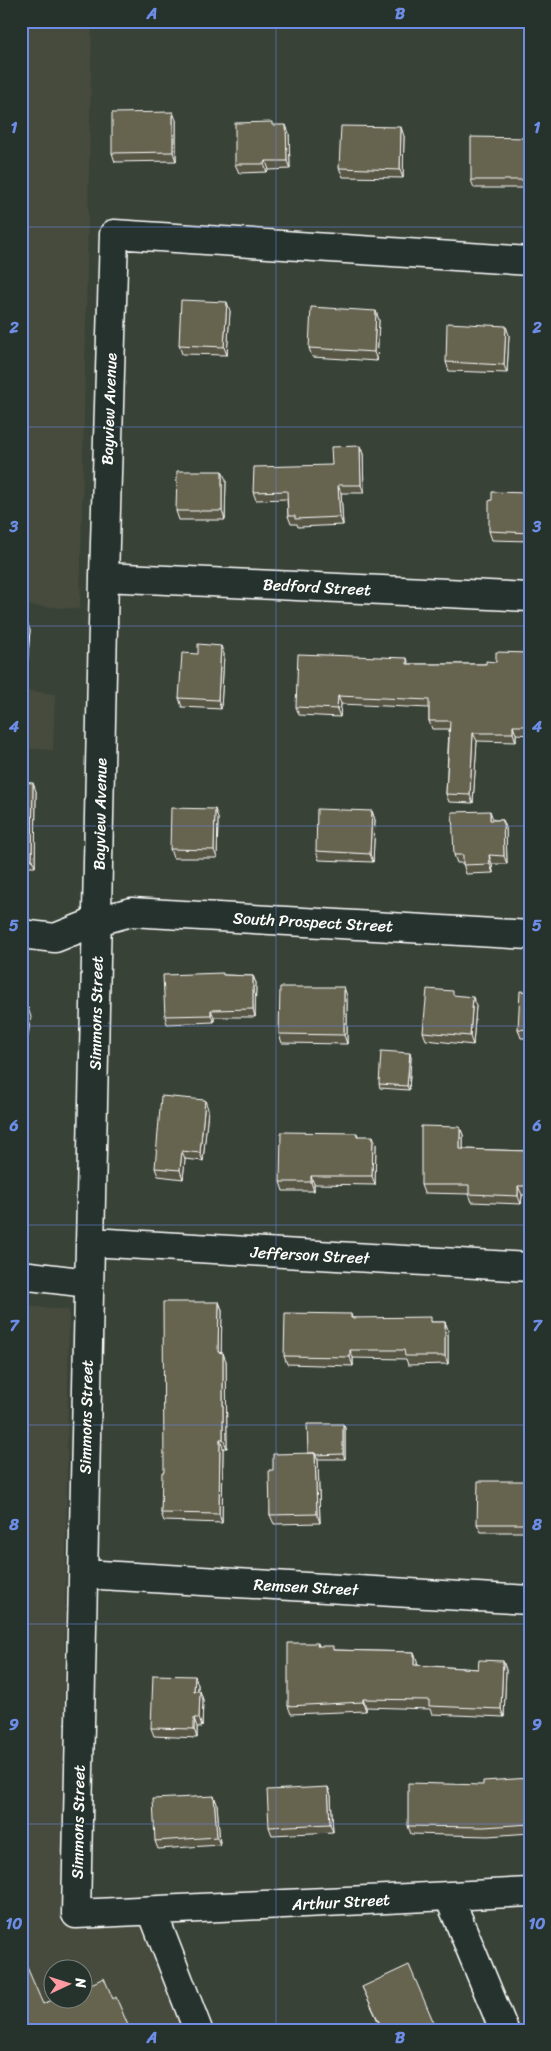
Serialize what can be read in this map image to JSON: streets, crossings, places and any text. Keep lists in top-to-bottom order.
{
  "streets": {
    "street": [
      "Bayview Avenue",
      "Bedford Street",
      "South Prospect Street",
      "Simmons Street",
      "Jefferson Street",
      "Remsen Street",
      "Arthur Street"
    ]
  },
  "crossings": [
    ["Bayview Avenue", "Bedford Street"],
    ["Bayview Avenue", "South Prospect Street"],
    ["Bayview Avenue", "Simmons Street"],
    ["South Prospect Street", "Simmons Street"],
    ["Simmons Street", "Jefferson Street"],
    ["Simmons Street", "Remsen Street"],
    ["Simmons Street", "Arthur Street"]
  ],
  "north": "right",
  "grid": {
    "columns": ["A", "B"],
    "rows": [
      "1",
      "2",
      "3",
      "4",
      "5",
      "6",
      "7",
      "8",
      "9",
      "10"
    ]
  }
}
